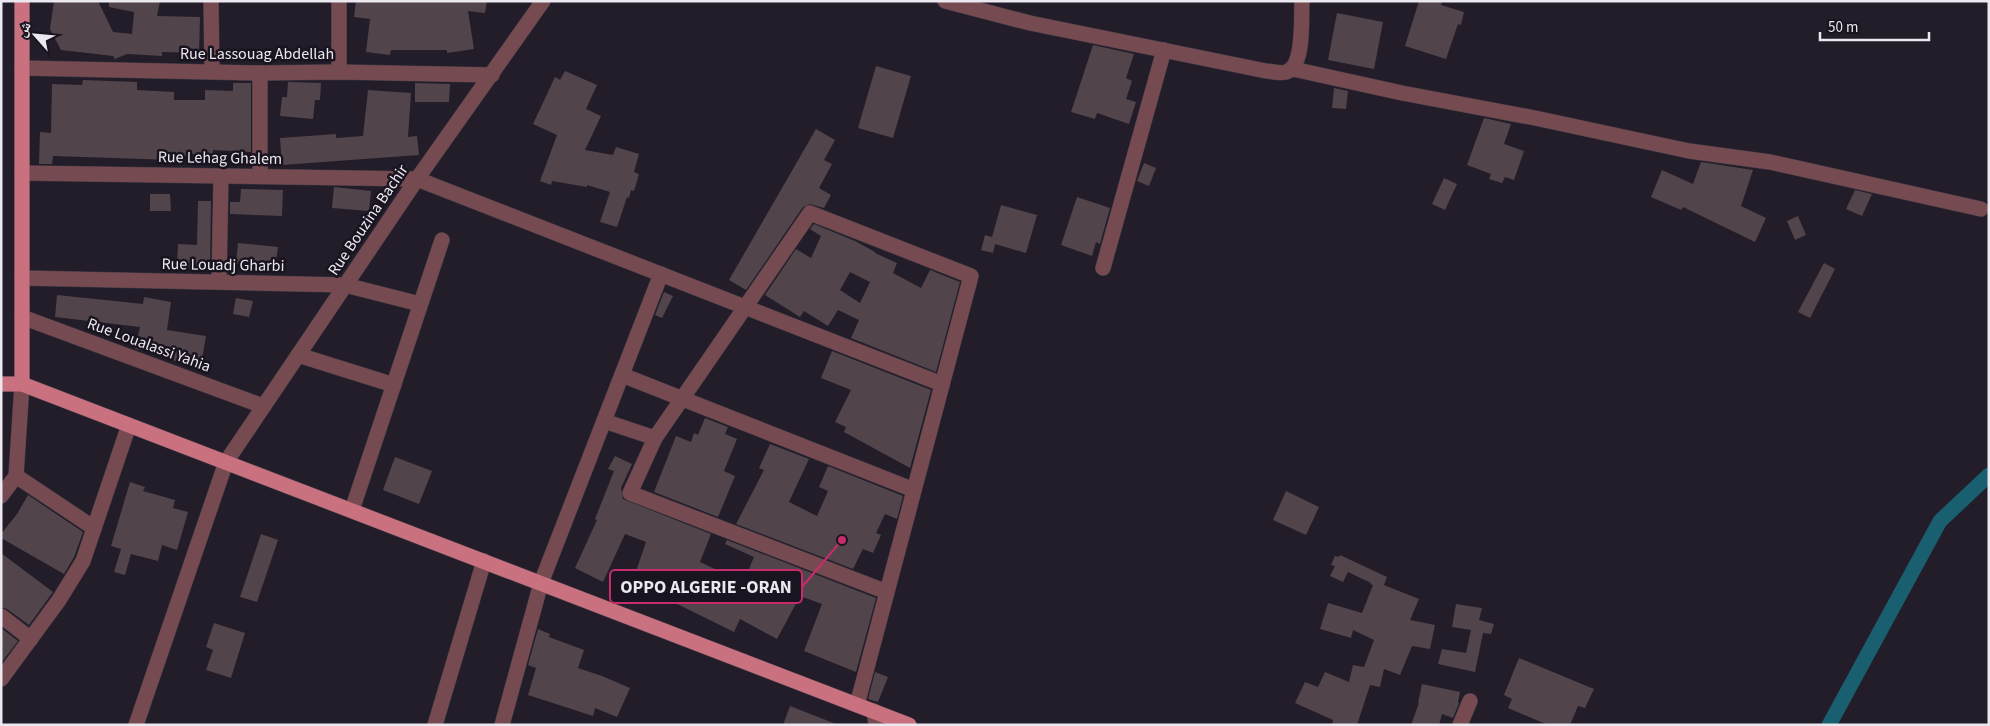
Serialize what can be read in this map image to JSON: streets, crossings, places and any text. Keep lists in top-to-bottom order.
{
  "streets": {
    "street": [
      "Rue Lassouag Abdellah",
      "Rue Lehag Ghalem",
      "Rue Bouzina Bachir",
      "Rue Louadj Gharbi",
      "Rue Loualassi Yahia"
    ]
  },
  "crossings": [
    ["Rue Lassouag Abdellah", "Rue Bouzina Bachir"],
    ["Rue Lehag Ghalem", "Rue Bouzina Bachir"],
    ["Rue Bouzina Bachir", "Rue Louadj Gharbi"],
    ["Rue Bouzina Bachir", "Rue Loualassi Yahia"]
  ],
  "places": ["OPPO ALGERIE -ORAN"],
  "scale_bar": "50 m",
  "north": "top left"
}
